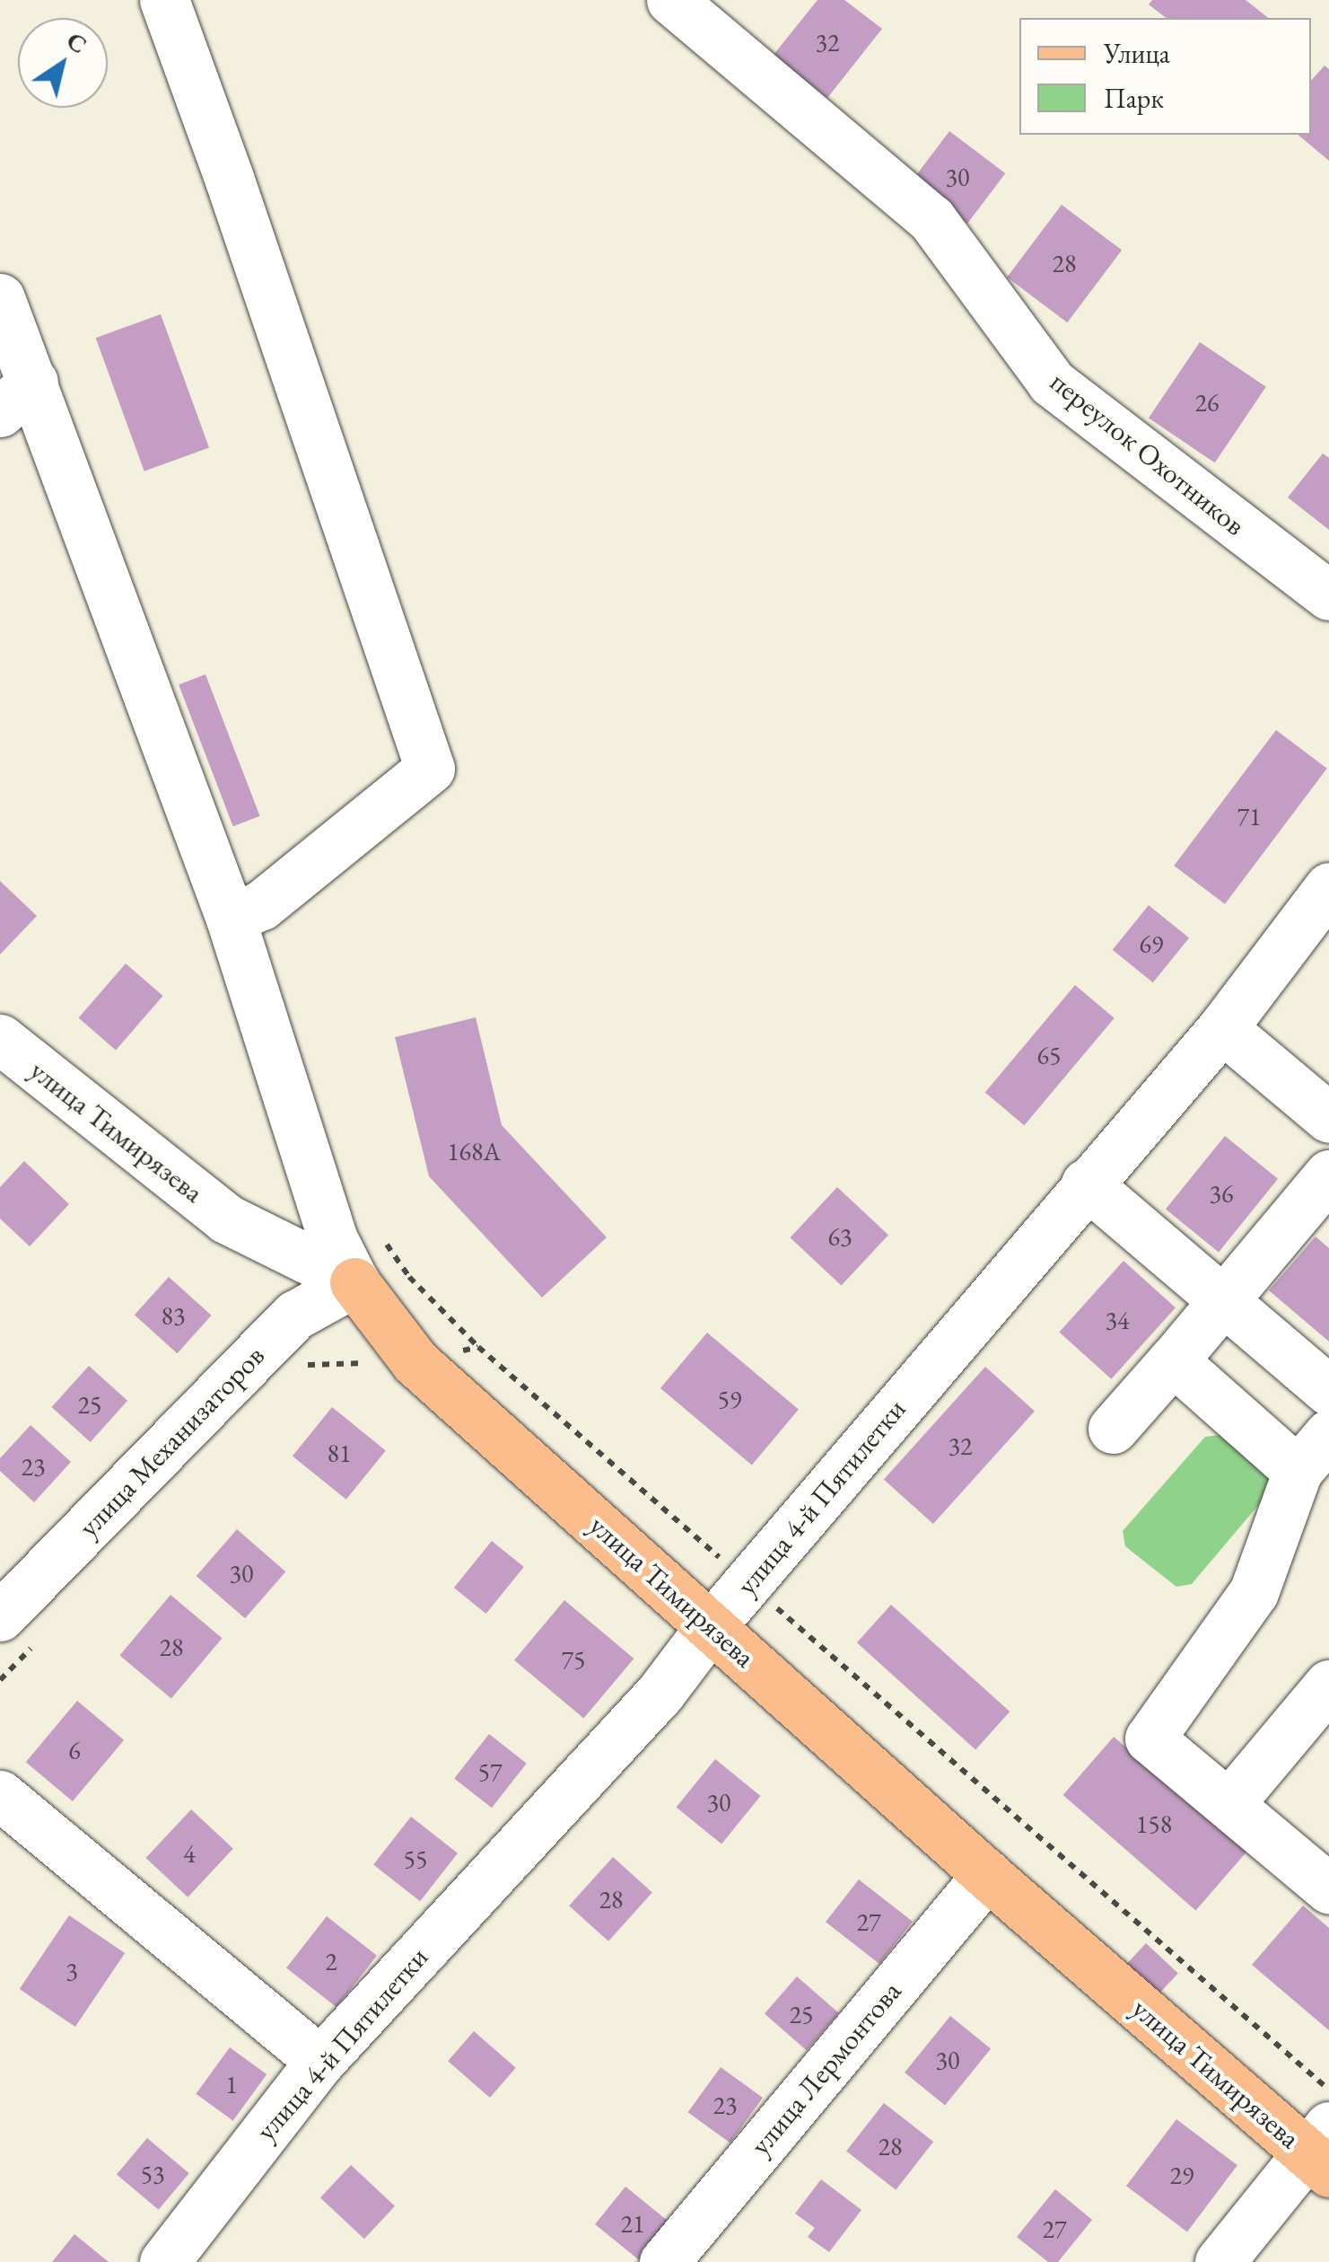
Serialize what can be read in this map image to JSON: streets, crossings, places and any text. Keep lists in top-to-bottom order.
{
  "streets": {
    "main road": ["улица Тимирязева"],
    "street": [
      "переулок Охотников",
      "улица Механизаторов",
      "улица 4-й Пятилетки",
      "улица Лермонтова"
    ]
  },
  "crossings": [
    ["улица Тимирязева", "улица Механизаторов"],
    ["улица Тимирязева", "улица 4-й Пятилетки"],
    ["улица Тимирязева", "улица Лермонтова"]
  ],
  "house_numbers": [
    "32",
    "30",
    "28",
    "26",
    "71",
    "69",
    "65",
    "168А",
    "36",
    "63",
    "83",
    "34",
    "59",
    "25",
    "32",
    "81",
    "23",
    "30",
    "28",
    "75",
    "6",
    "57",
    "30",
    "158",
    "4",
    "55",
    "28",
    "27",
    "2",
    "3",
    "25",
    "30",
    "1",
    "23",
    "28",
    "53",
    "29",
    "21",
    "27"
  ],
  "legend": ["Улица", "Парк"],
  "north": "top right"
}
